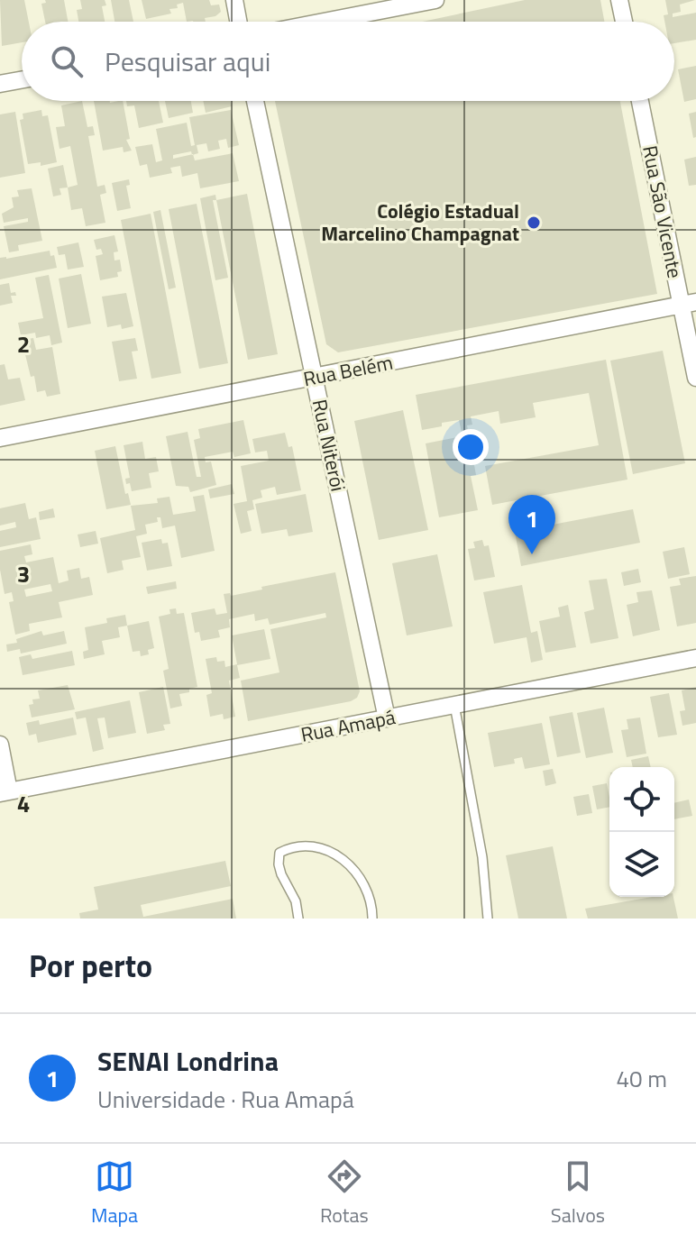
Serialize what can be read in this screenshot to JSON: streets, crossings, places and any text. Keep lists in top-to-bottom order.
{
  "streets": {
    "street": [
      "Rua São Vicente",
      "Rua Belém",
      "Rua Niterói",
      "Rua Amapá"
    ]
  },
  "crossings": [
    ["Rua São Vicente", "Rua Belém"],
    ["Rua Belém", "Rua Niterói"],
    ["Rua Niterói", "Rua Amapá"]
  ],
  "places": ["Colégio Estadual Marcelino Champagnat"],
  "page": {
    "search": "Pesquisar aqui",
    "pins": "1",
    "heading": "Por perto",
    "list": [
      {
        "mark": "1",
        "name": "SENAI Londrina",
        "note": "Universidade · Rua Amapá",
        "value": "40 m"
      }
    ],
    "nav": ["Mapa", "Rotas", "Salvos"]
  },
  "grid": {
    "rows": ["2", "3", "4"]
  }
}
